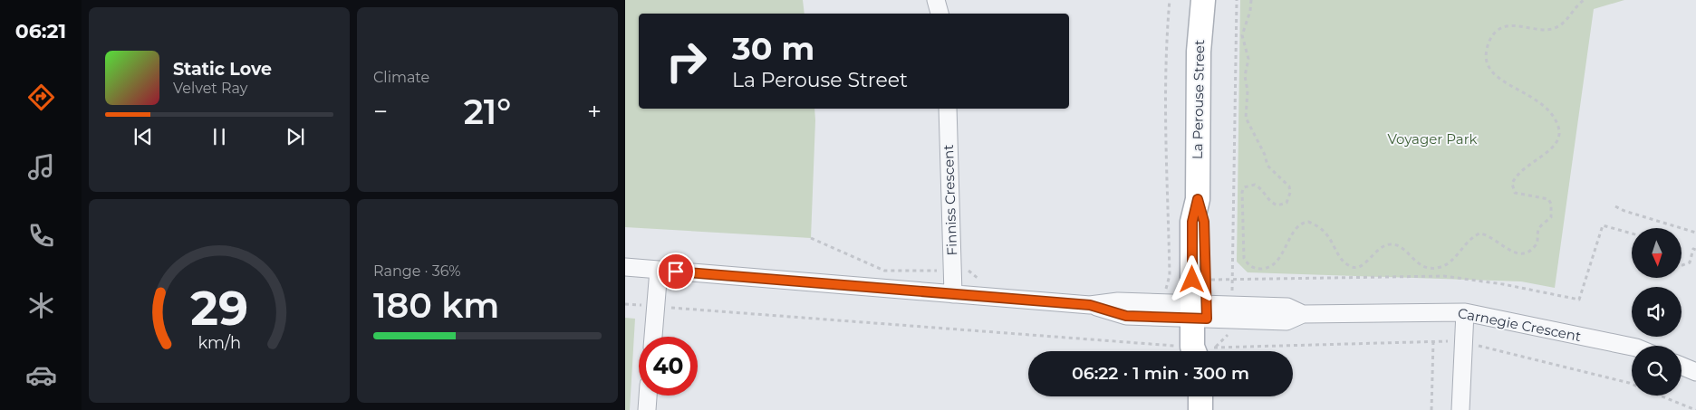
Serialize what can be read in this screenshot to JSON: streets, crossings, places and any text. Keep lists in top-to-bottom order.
{
  "streets": {
    "street": ["La Perouse Street", "Finniss Crescent", "Carnegie Crescent"]
  },
  "crossings": [
    ["La Perouse Street", "Carnegie Crescent"],
    ["Finniss Crescent", "Carnegie Crescent"]
  ],
  "parks": ["Voyager Park"],
  "north": "bottom",
  "page": {
    "tabs": "06:21",
    "tile": [
      "Climate",
      ["Range · 36%", "180 km"]
    ],
    "turn": ["30 m", "La Perouse Street"],
    "song": ["Static Love", "Velvet Ray"],
    "heat": ["−", "21°", "+"],
    "limit": "40",
    "trip": "06:22 · 1 min · 300 m",
    "gauge": ["29", "km/h"]
  }
}
